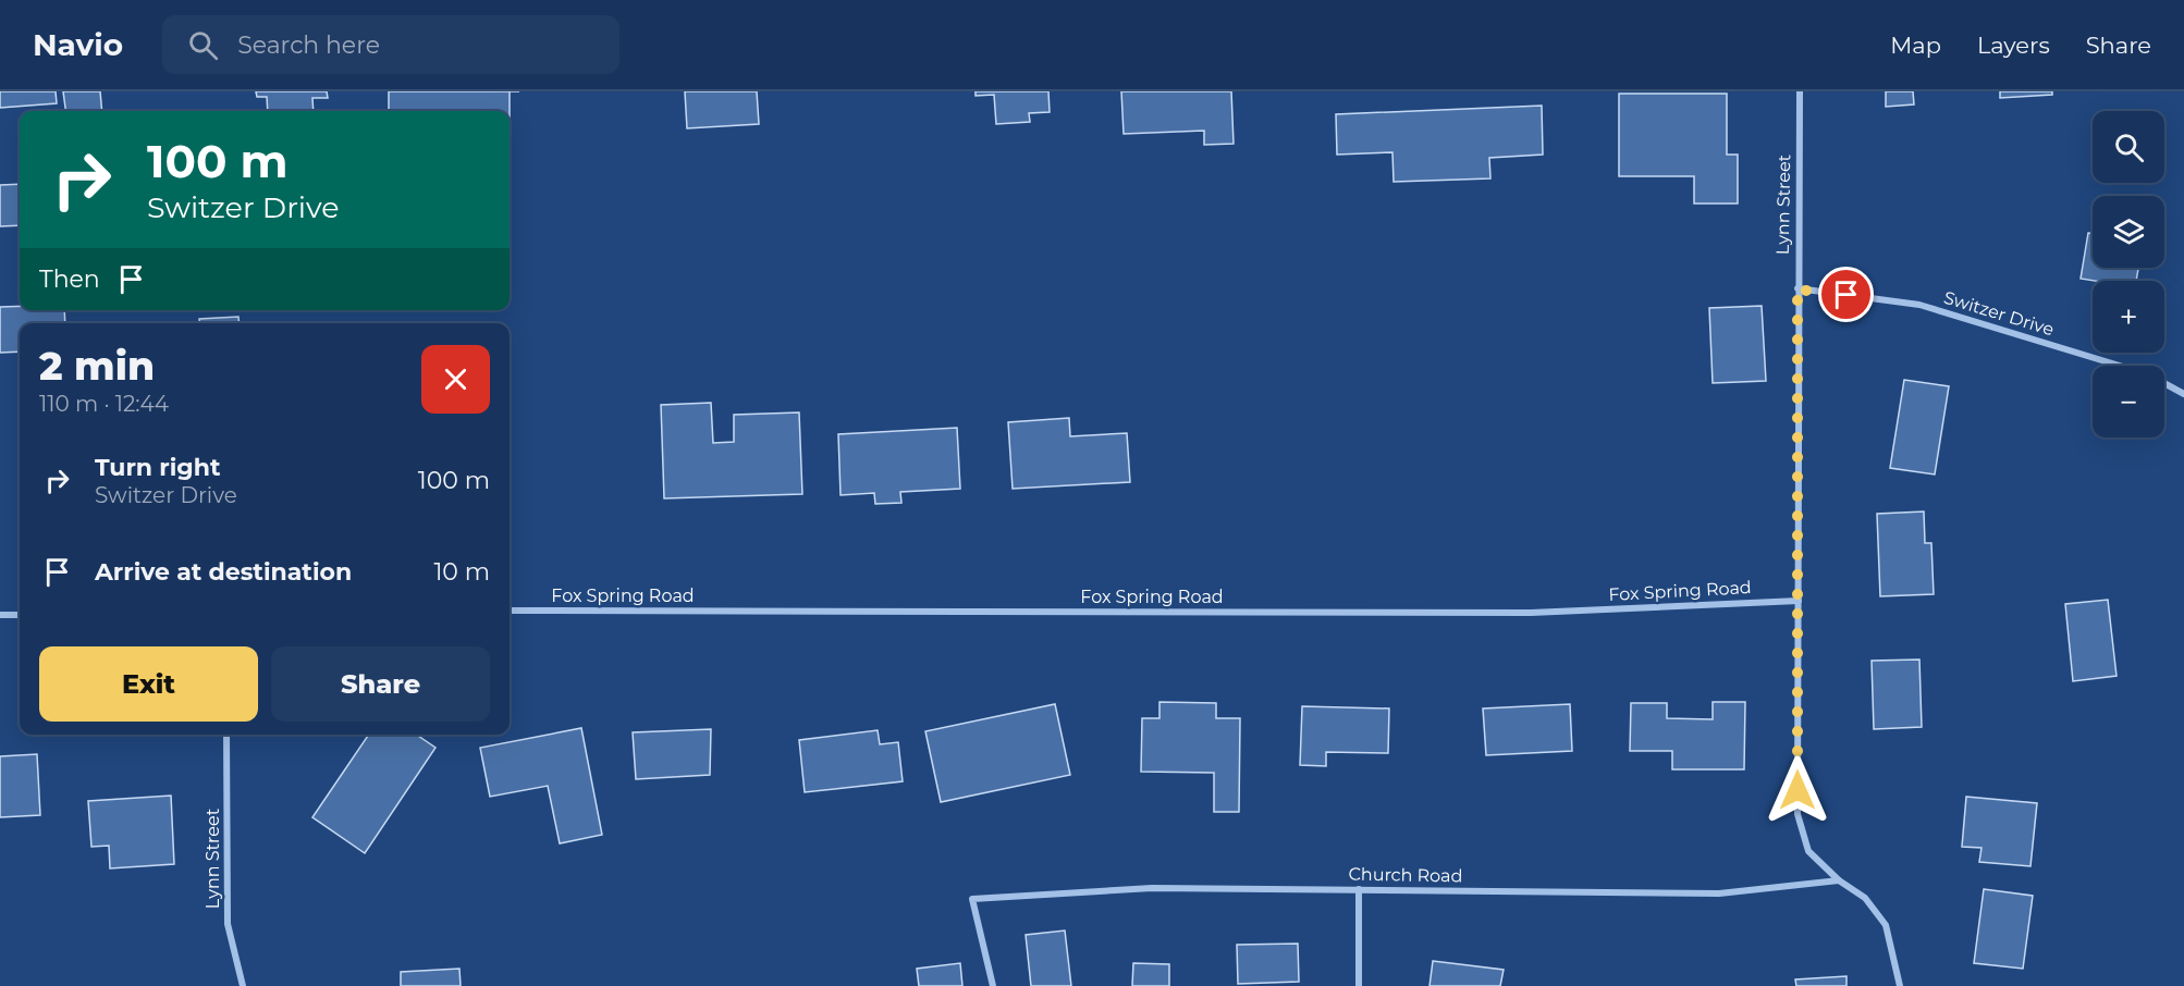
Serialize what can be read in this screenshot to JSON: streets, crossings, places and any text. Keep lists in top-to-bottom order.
{
  "streets": {
    "street": [
      "Lynn Street",
      "Switzer Drive",
      "Fox Spring Road",
      "Church Road"
    ]
  },
  "crossings": [
    ["Lynn Street", "Switzer Drive"],
    ["Lynn Street", "Fox Spring Road"],
    ["Lynn Street", "Church Road"]
  ],
  "page": {
    "header": "Navio",
    "search": "Search here",
    "nav": ["Map", "Layers", "Share"],
    "map_buttons": ["+", "−"],
    "turn": ["100 m", "Switzer Drive"],
    "then": "Then",
    "heading": ["2 min", "110 m · 12:44"],
    "list": [
      {
        "name": "Turn right",
        "note": "Switzer Drive",
        "value": "100 m"
      },
      {
        "name": "Arrive at destination",
        "value": "10 m"
      }
    ],
    "buttons": ["Exit", "Share"]
  }
}
